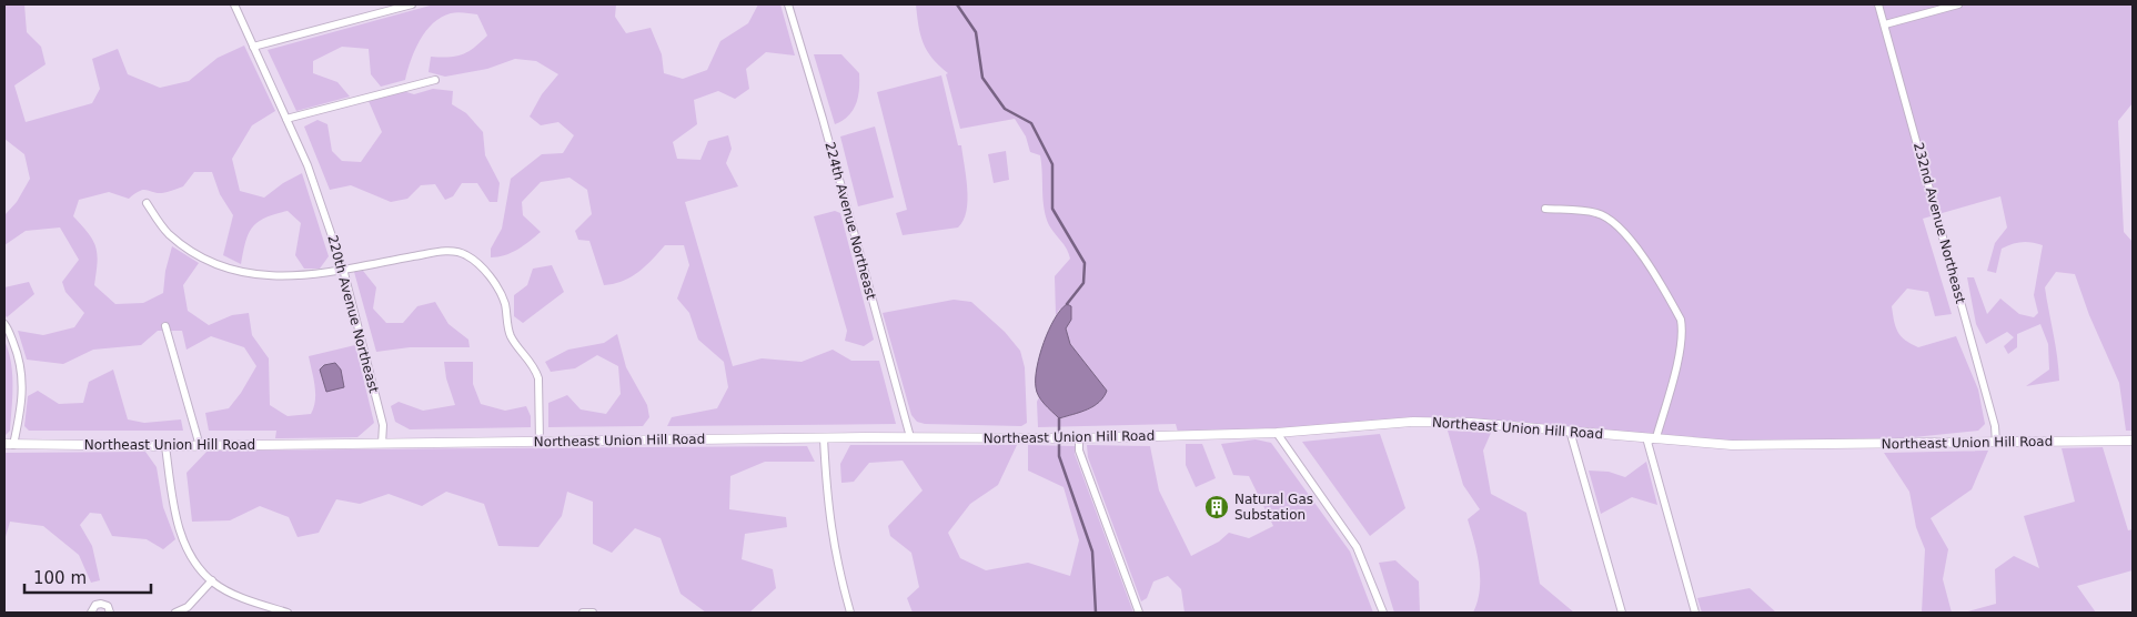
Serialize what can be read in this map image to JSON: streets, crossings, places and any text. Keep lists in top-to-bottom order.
{
  "streets": {
    "street": [
      "224th Avenue Northeast",
      "232nd Avenue Northeast",
      "220th Avenue Northeast",
      "Northeast Union Hill Road"
    ]
  },
  "crossings": [
    ["224th Avenue Northeast", "Northeast Union Hill Road"],
    ["232nd Avenue Northeast", "Northeast Union Hill Road"],
    ["220th Avenue Northeast", "Northeast Union Hill Road"]
  ],
  "places": {
    "building": ["Natural Gas Substation"]
  },
  "scale_bar": "100 m"
}
